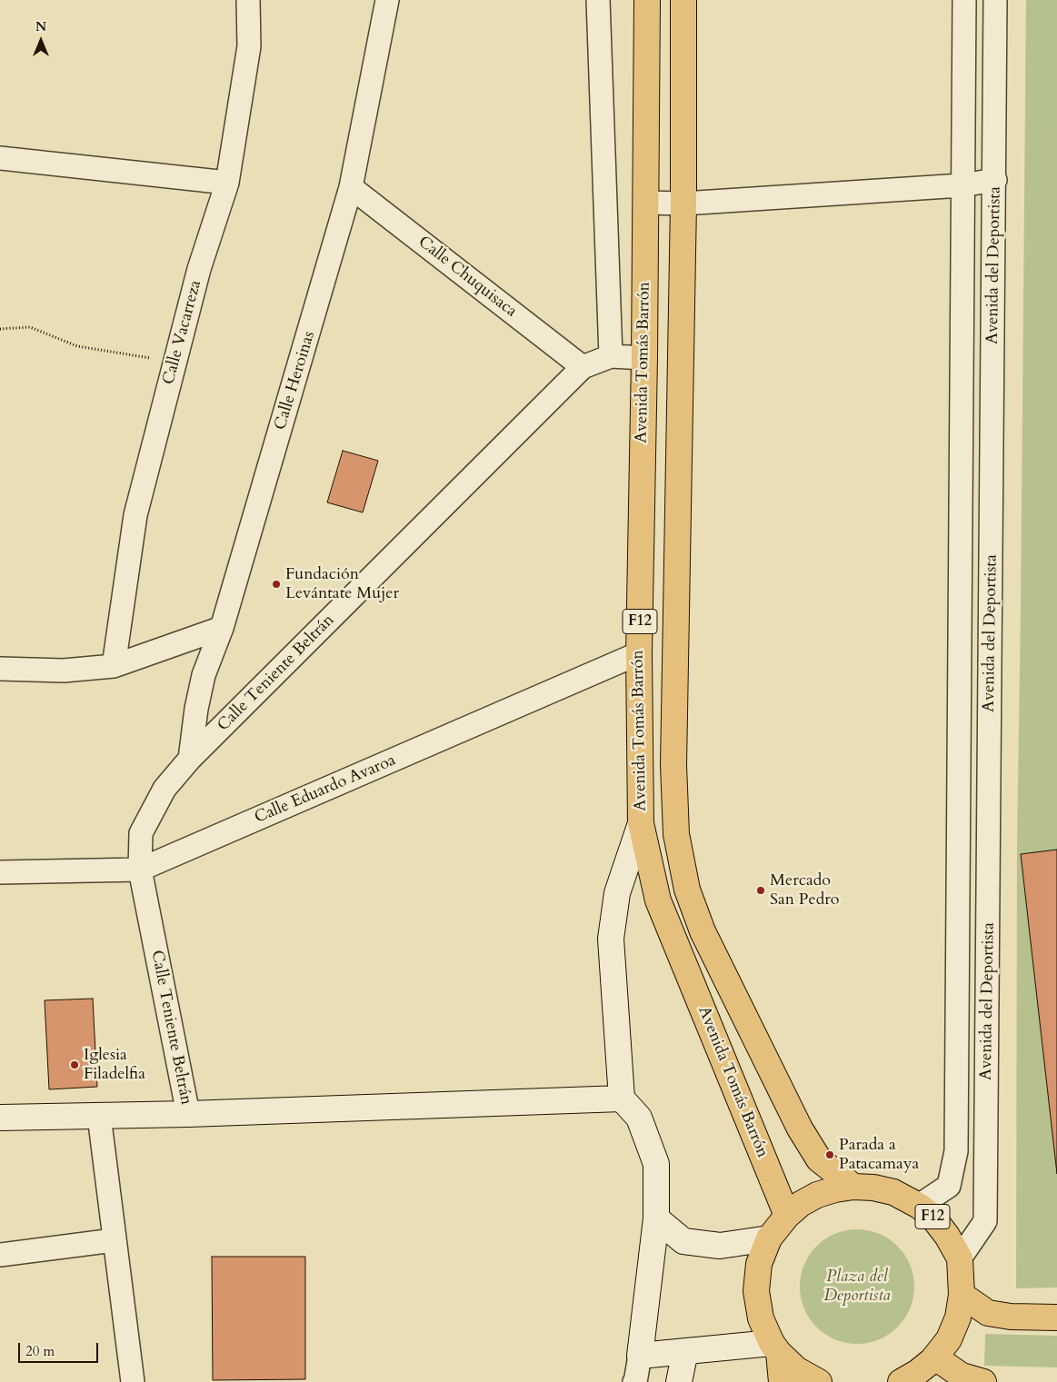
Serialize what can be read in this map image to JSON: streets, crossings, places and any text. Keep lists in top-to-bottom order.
{
  "streets": {
    "main road": ["Avenida Tomás Barrón", "F12"],
    "street": [
      "Avenida del Deportista",
      "Calle Chuquisaca",
      "Calle Vacarreza",
      "Calle Heroinas",
      "Calle Teniente Beltrán",
      "Calle Eduardo Avaroa"
    ]
  },
  "crossings": [
    ["Avenida del Deportista", "F12"],
    ["Calle Chuquisaca", "Calle Heroinas"],
    ["Calle Chuquisaca", "Calle Teniente Beltrán"],
    ["Avenida Tomás Barrón", "F12"],
    ["Avenida Tomás Barrón", "Calle Teniente Beltrán"],
    ["Avenida Tomás Barrón", "Calle Eduardo Avaroa"],
    ["Calle Heroinas", "Calle Teniente Beltrán"],
    ["Calle Teniente Beltrán", "Calle Eduardo Avaroa"]
  ],
  "parks": ["Plaza del Deportista"],
  "places": [
    "Fundación Levántate Mujer",
    "Mercado San Pedro",
    "Iglesia Filadelfia",
    "Parada a Patacamaya"
  ],
  "scale_bar": "20 m",
  "north": "top"
}
